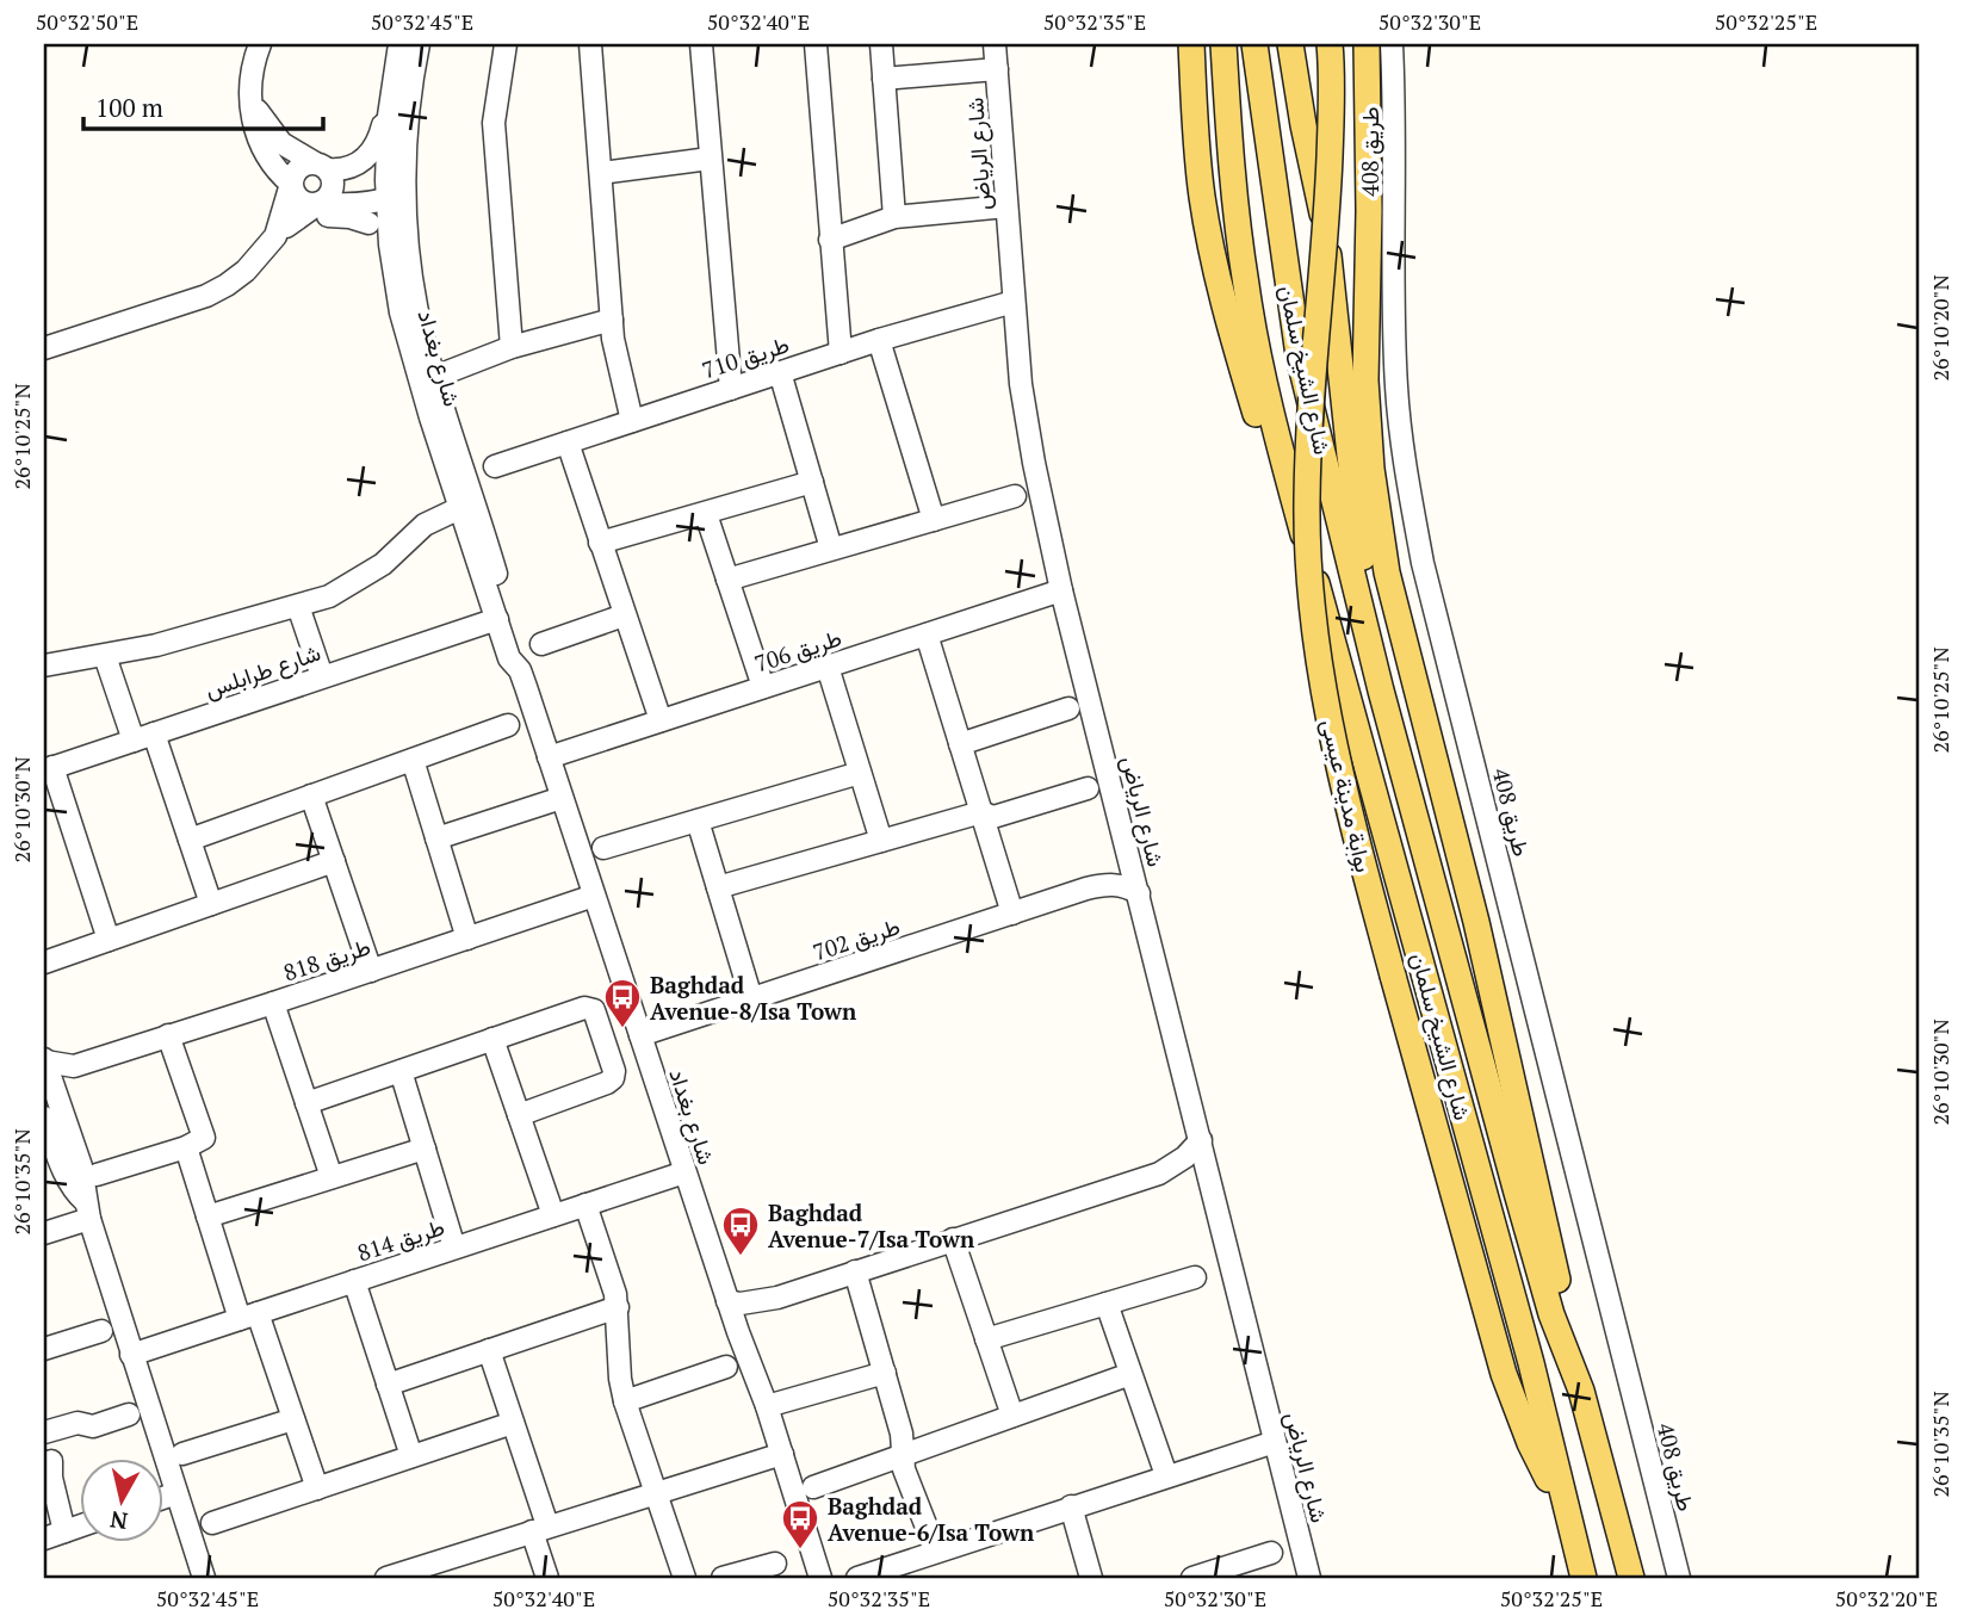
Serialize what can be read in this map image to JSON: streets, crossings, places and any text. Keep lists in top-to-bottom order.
{
  "streets": {
    "main road": ["شارع الشيخ سلمان", "بوابة مدينة عيسى"],
    "street": [
      "طريق 408",
      "شارع الرياض",
      "طريق 710",
      "شارع بغداد",
      "طريق 706",
      "شارع طرابلس",
      "طريق 702",
      "طريق 818",
      "طريق 814"
    ]
  },
  "crossings": [
    ["شارع الرياض", "طريق 710"],
    ["شارع الرياض", "طريق 706"],
    ["شارع الرياض", "طريق 702"],
    ["شارع بغداد", "طريق 706"],
    ["شارع بغداد", "شارع طرابلس"],
    ["شارع بغداد", "طريق 702"],
    ["شارع بغداد", "طريق 818"],
    ["شارع بغداد", "طريق 814"],
    ["شارع الشيخ سلمان", "بوابة مدينة عيسى"]
  ],
  "places": {
    "bus stop": ["Baghdad Avenue-8/Isa Town", "Baghdad Avenue-7/Isa Town", "Baghdad Avenue-6/Isa Town"]
  },
  "scale_bar": "100 m",
  "north": "bottom",
  "coordinates": [
    "50°32'50\"E",
    "50°32'45\"E",
    "50°32'40\"E",
    "50°32'35\"E",
    "50°32'30\"E",
    "50°32'25\"E",
    "26°10'20\"N",
    "26°10'25\"N",
    "26°10'30\"N",
    "26°10'35\"N",
    "50°32'20\"E"
  ]
}
